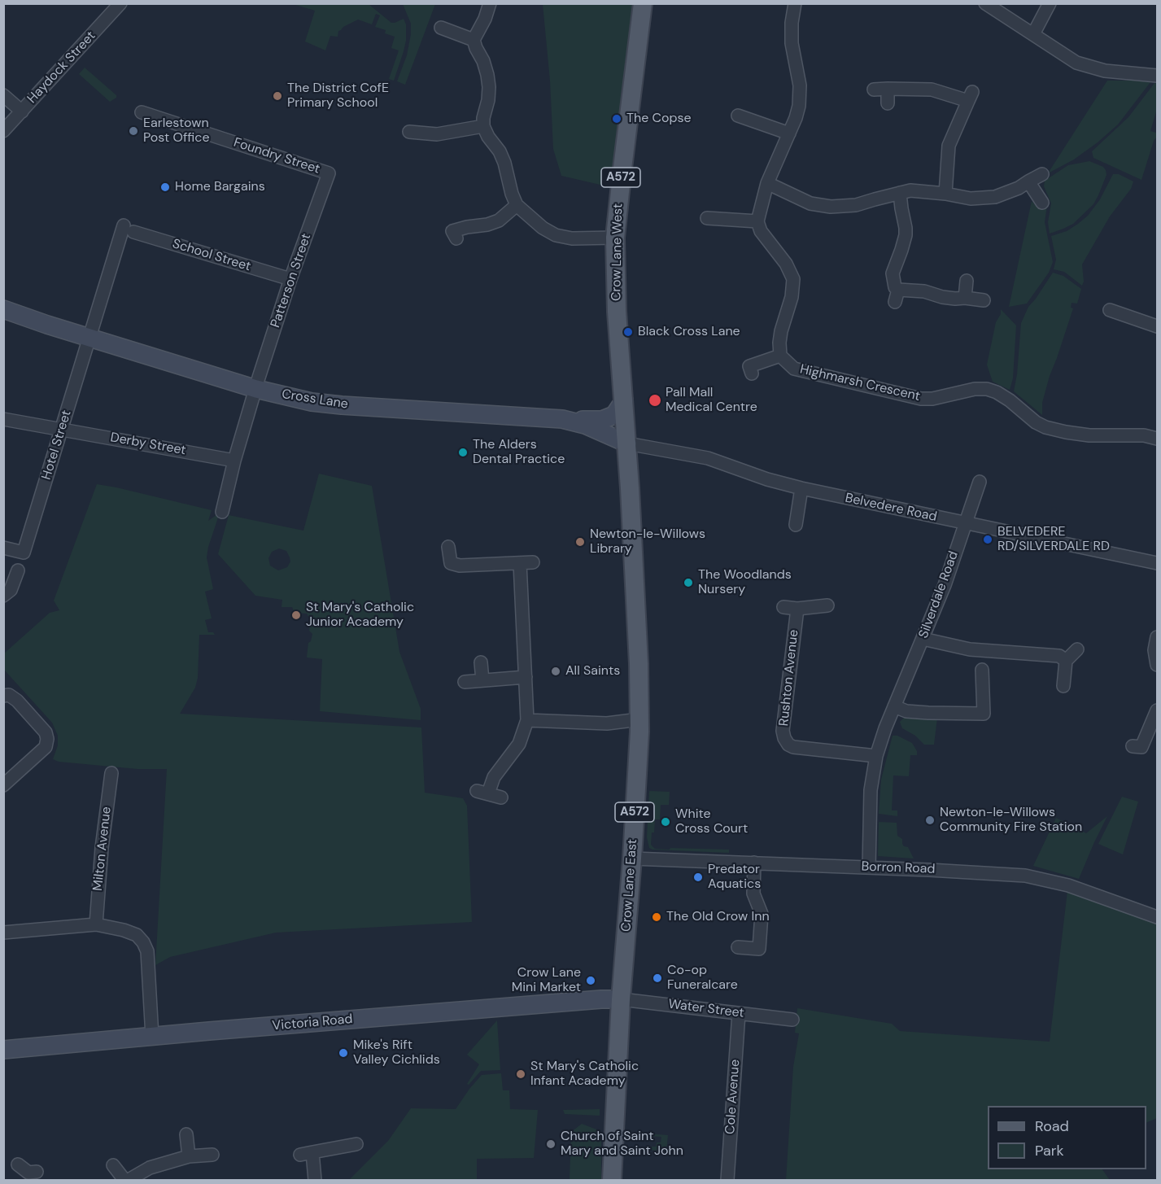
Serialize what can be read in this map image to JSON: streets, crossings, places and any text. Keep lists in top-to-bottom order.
{
  "streets": {
    "main road": ["A572", "Crow Lane West", "Crow Lane East"],
    "street": [
      "Haydock Street",
      "Foundry Street",
      "School Street",
      "Patterson Street",
      "Highmarsh Crescent",
      "Cross Lane",
      "Derby Street",
      "Hotel Street",
      "Belvedere Road",
      "Silverdale Road",
      "Rushton Avenue",
      "Milton Avenue",
      "Borron Road",
      "Water Street",
      "Victoria Road",
      "Cole Avenue"
    ]
  },
  "crossings": [
    ["Foundry Street", "Patterson Street"],
    ["Crow Lane West", "Cross Lane"],
    ["Crow Lane West", "Belvedere Road"],
    ["Crow Lane West", "Crow Lane East"],
    ["School Street", "Patterson Street"],
    ["School Street", "Hotel Street"],
    ["Patterson Street", "Cross Lane"],
    ["Patterson Street", "Derby Street"],
    ["Cross Lane", "Hotel Street"],
    ["Cross Lane", "Belvedere Road"],
    ["Cross Lane", "Crow Lane East"],
    ["Derby Street", "Hotel Street"],
    ["Belvedere Road", "Silverdale Road"],
    ["Belvedere Road", "Crow Lane East"],
    ["Silverdale Road", "Rushton Avenue"],
    ["Silverdale Road", "Borron Road"],
    ["Borron Road", "Crow Lane East"],
    ["Crow Lane East", "Water Street"],
    ["Crow Lane East", "Victoria Road"],
    ["Water Street", "Victoria Road"],
    ["Water Street", "Cole Avenue"]
  ],
  "places": [
    "The District CofE Primary School",
    "The Copse",
    "Earlestown Post Office",
    "Home Bargains",
    "Black Cross Lane",
    "Pall Mall Medical Centre",
    "The Alders Dental Practice",
    "BELVEDERE RD/SILVERDALE RD",
    "Newton-le-Willows Library",
    "The Woodlands Nursery",
    "St Mary's Catholic Junior Academy",
    "All Saints",
    "Newton-le-Willows Community Fire Station",
    "White Cross Court",
    "Predator Aquatics",
    "The Old Crow Inn",
    "Co-op Funeralcare",
    "Crow Lane Mini Market",
    "Mike's Rift Valley Cichlids",
    "St Mary's Catholic Infant Academy",
    "Church of Saint Mary and Saint John"
  ],
  "legend": ["Road", "Park"]
}
